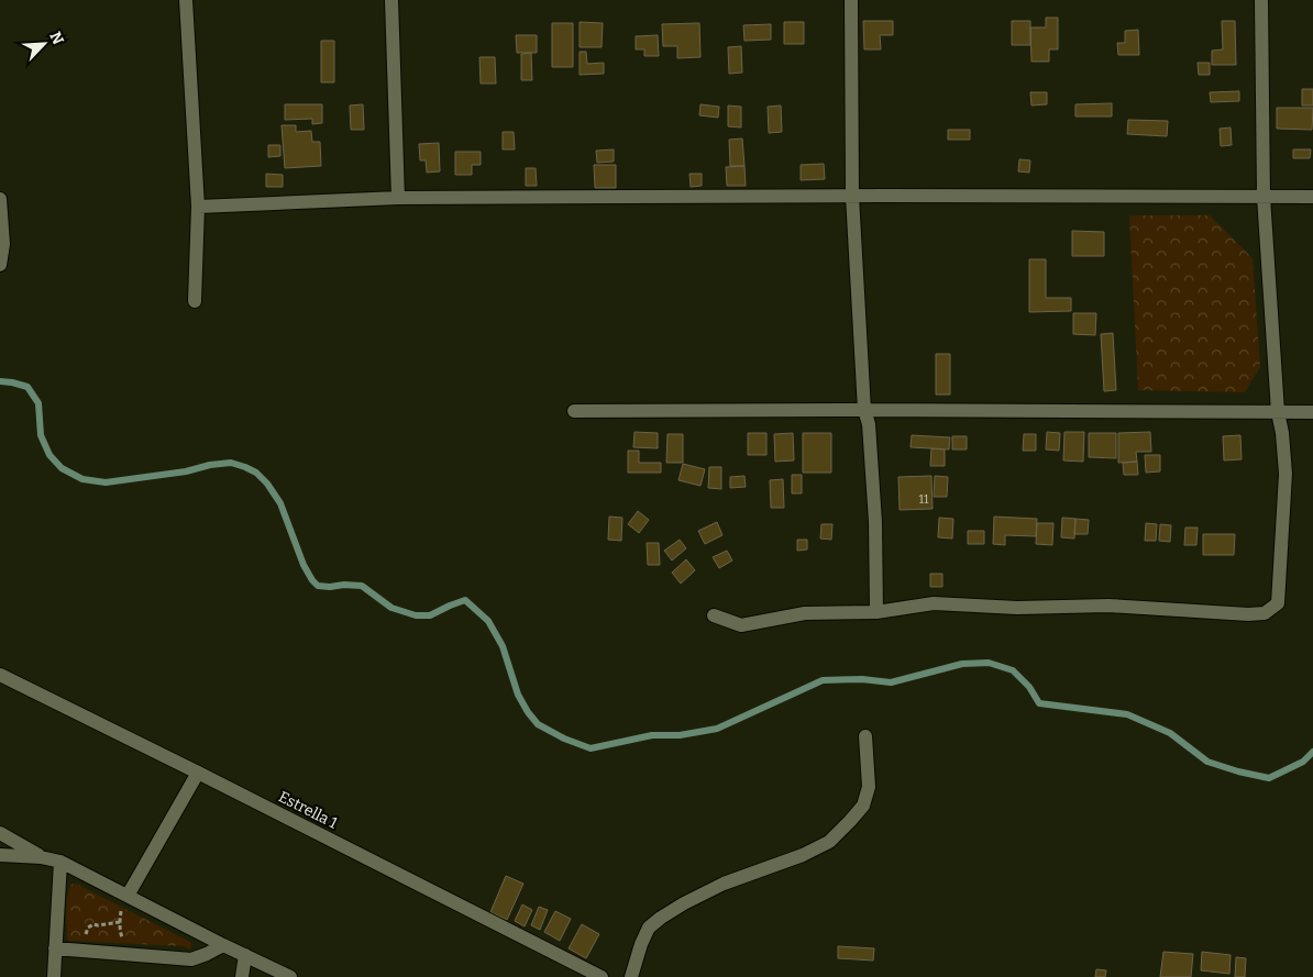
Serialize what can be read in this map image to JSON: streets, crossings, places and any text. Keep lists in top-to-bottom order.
{
  "streets": {
    "street": ["Estrella 1"]
  },
  "house_numbers": ["11"],
  "north": "top right"
}
